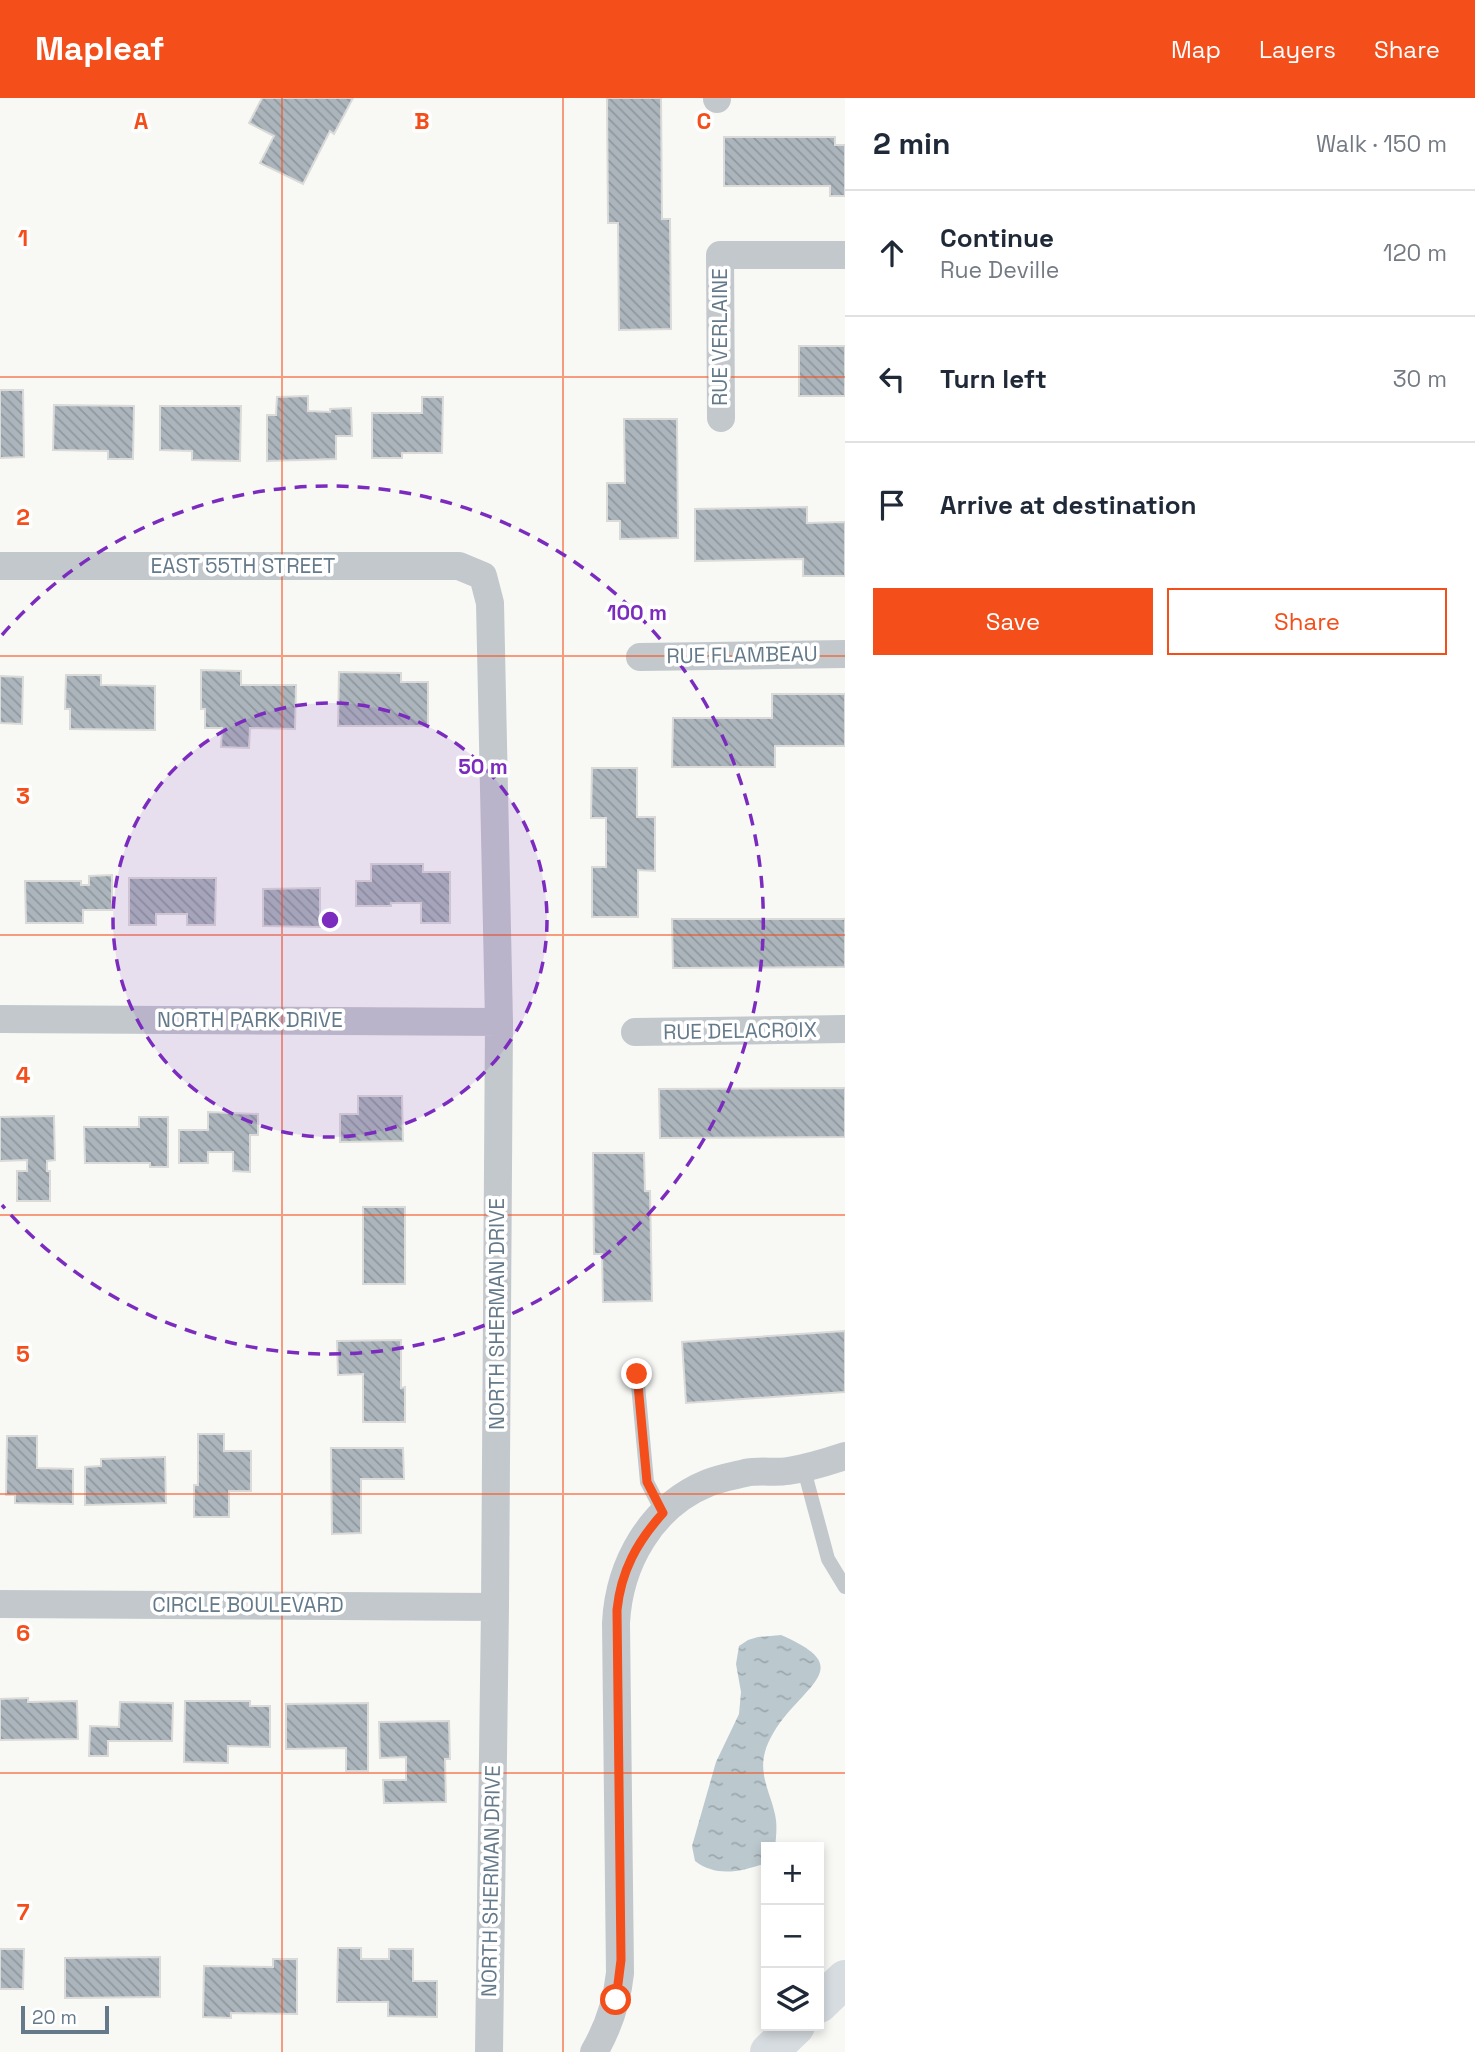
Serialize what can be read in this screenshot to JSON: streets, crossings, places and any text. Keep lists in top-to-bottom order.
{
  "streets": {
    "street": [
      "RUE VERLAINE",
      "EAST 55TH STREET",
      "RUE FLAMBEAU",
      "NORTH PARK DRIVE",
      "RUE DELACROIX",
      "NORTH SHERMAN DRIVE",
      "CIRCLE BOULEVARD"
    ]
  },
  "crossings": [
    ["EAST 55TH STREET", "NORTH SHERMAN DRIVE"],
    ["NORTH PARK DRIVE", "NORTH SHERMAN DRIVE"],
    ["NORTH SHERMAN DRIVE", "CIRCLE BOULEVARD"]
  ],
  "scale_bar": "20 m",
  "page": {
    "header": "Mapleaf",
    "nav": ["Map", "Layers", "Share"],
    "heading": ["2 min", "Walk · 150 m"],
    "list": [
      ["Continue", "Rue Deville", "120 m"],
      ["Turn left", "30 m"],
      "Arrive at destination"
    ],
    "buttons": ["Save", "Share"],
    "map_buttons": ["+", "−"],
    "scale": "20 m"
  },
  "grid": {
    "columns": ["A", "B", "C"],
    "rows": [
      "1",
      "2",
      "3",
      "4",
      "5",
      "6",
      "7"
    ]
  },
  "rings": ["100 m", "50 m"]
}
